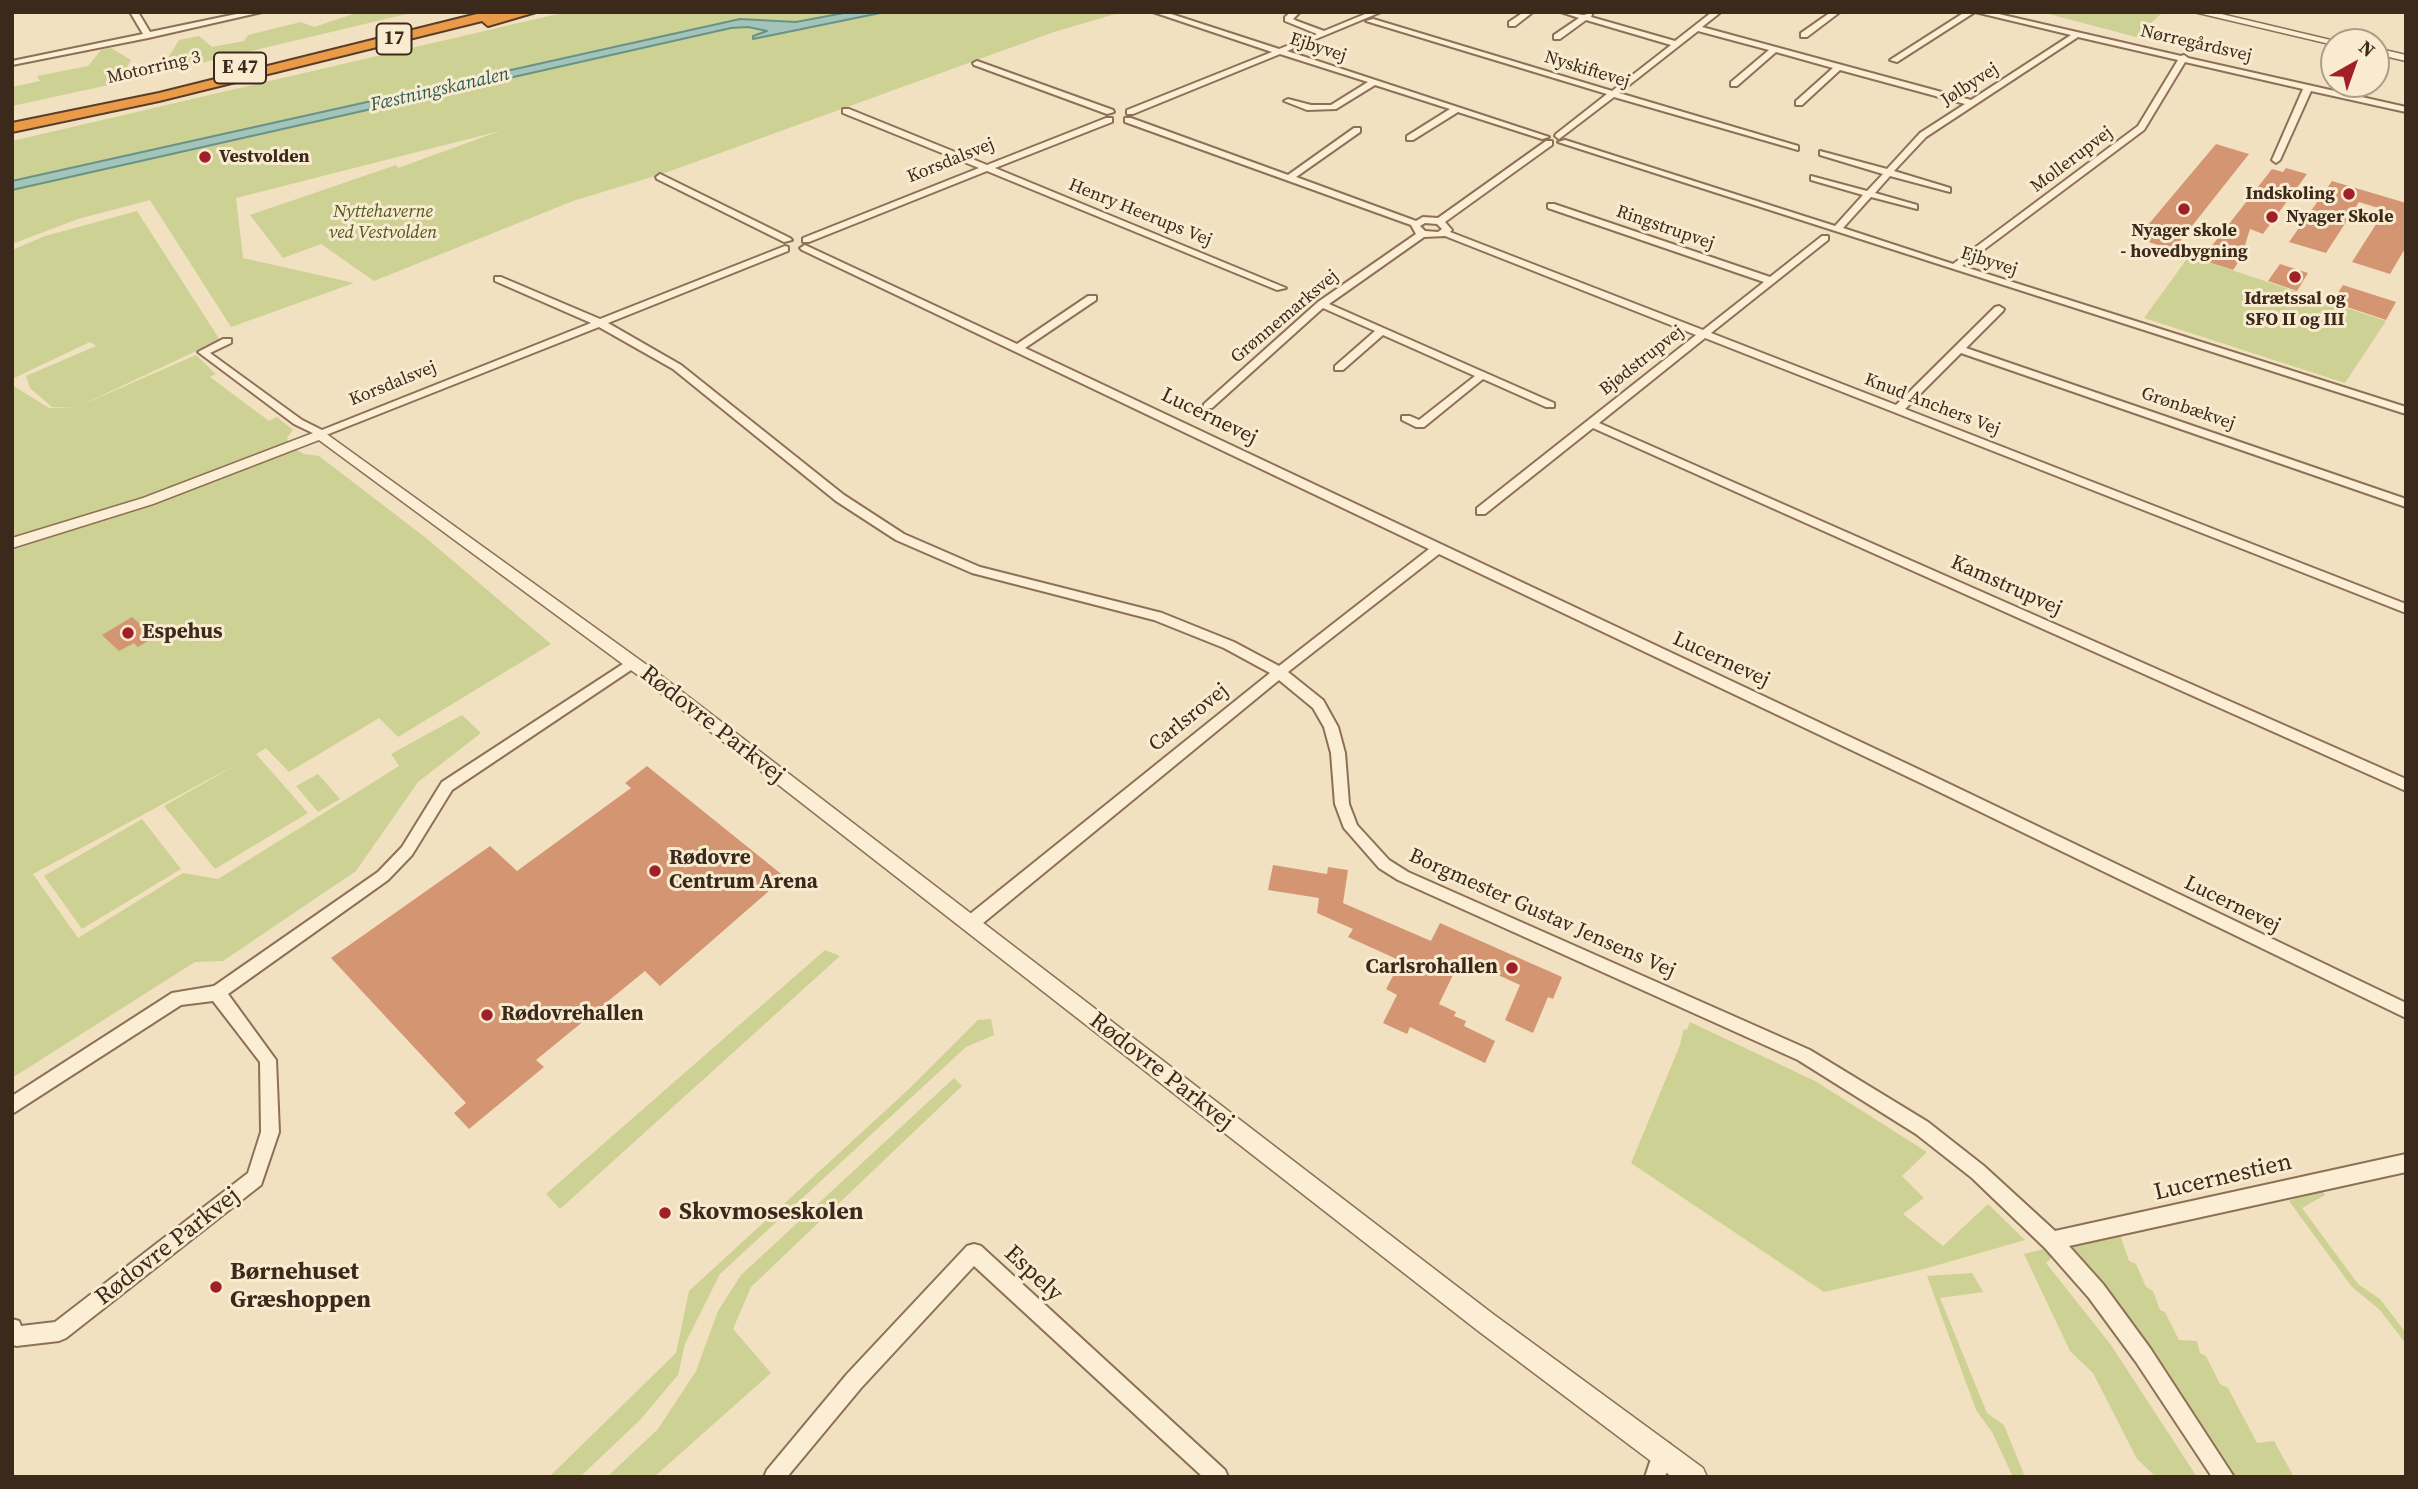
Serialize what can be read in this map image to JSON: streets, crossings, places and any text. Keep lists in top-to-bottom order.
{
  "streets": {
    "highway": ["17", "Motorring 3", "E 47"],
    "street": [
      "Nørregårdsvej",
      "Ejbyvej",
      "Nyskiftevej",
      "Jølbyvej",
      "Mollerupvej",
      "Korsdalsvej",
      "Henry Heerups Vej",
      "Ringstrupvej",
      "Grønnemarksvej",
      "Bjødstrupvej",
      "Knud Anchers Vej",
      "Grønbækvej",
      "Lucernevej",
      "Kamstrupvej",
      "Carlsrovej",
      "Rødovre Parkvej",
      "Borgmester Gustav Jensens Vej",
      "Lucernestien",
      "Espely"
    ]
  },
  "crossings": [
    ["17", "Motorring 3"],
    ["17", "E 47"],
    ["Nørregårdsvej", "Jølbyvej"],
    ["Nørregårdsvej", "Mollerupvej"],
    ["Ejbyvej", "Jølbyvej"],
    ["Ejbyvej", "Mollerupvej"],
    ["Motorring 3", "E 47"],
    ["Korsdalsvej", "Henry Heerups Vej"],
    ["Korsdalsvej", "Lucernevej"],
    ["Korsdalsvej", "Rødovre Parkvej"],
    ["Korsdalsvej", "Borgmester Gustav Jensens Vej"],
    ["Ringstrupvej", "Bjødstrupvej"],
    ["Bjødstrupvej", "Knud Anchers Vej"],
    ["Bjødstrupvej", "Kamstrupvej"],
    ["Lucernevej", "Carlsrovej"],
    ["Carlsrovej", "Rødovre Parkvej"],
    ["Carlsrovej", "Borgmester Gustav Jensens Vej"],
    ["Borgmester Gustav Jensens Vej", "Lucernestien"]
  ],
  "water": ["Fæstningskanalen"],
  "parks": ["Nyttehaverne ved Vestvolden"],
  "places": [
    "Vestvolden",
    "Indskoling",
    "Nyager skole - hovedbygning",
    "Nyager Skole",
    "Idrætssal og SFO II og III",
    "Espehus",
    "Rødovre Centrum Arena",
    "Carlsrohallen",
    "Rødovrehallen",
    "Skovmoseskolen",
    "Børnehuset Græshoppen"
  ],
  "north": "top right"
}
